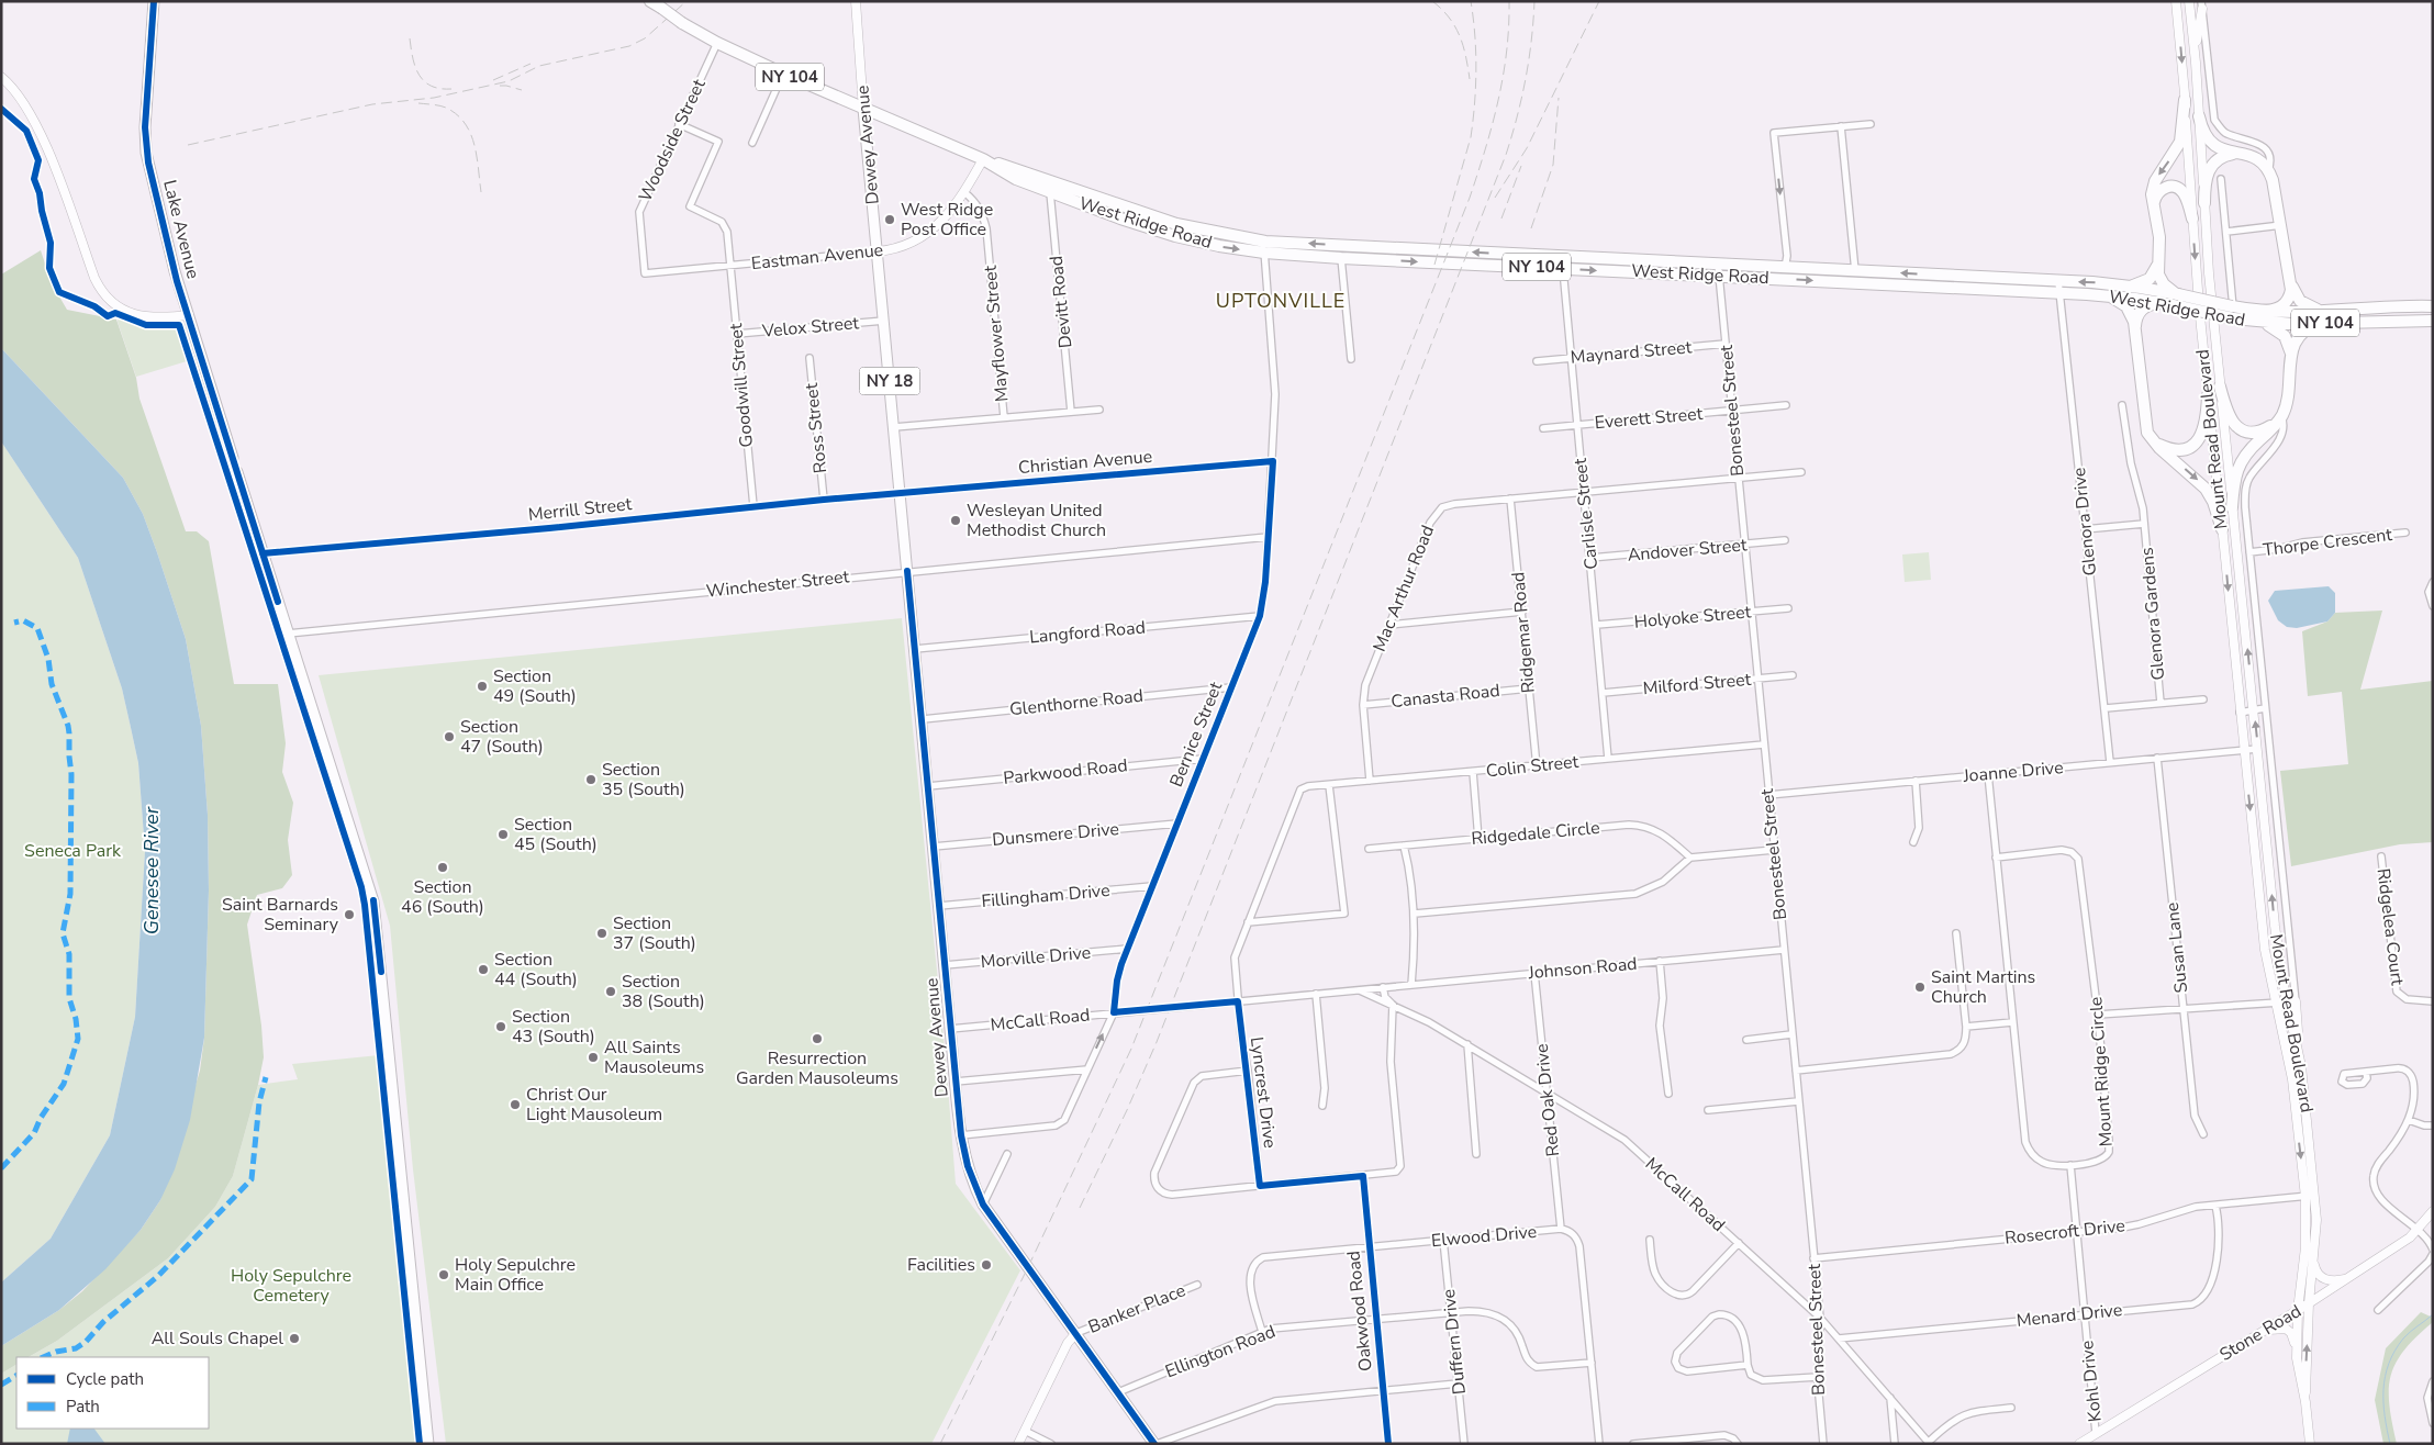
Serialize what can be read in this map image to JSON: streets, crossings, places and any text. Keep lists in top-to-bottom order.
{
  "streets": {
    "highway": ["NY 104", "West Ridge Road"],
    "main road": [
      "Dewey Avenue",
      "Lake Avenue",
      "Eastman Avenue",
      "NY 18",
      "Mount Read Boulevard",
      "Stone Road"
    ],
    "street": [
      "Woodside Street",
      "Devitt Road",
      "Velox Street",
      "Mayflower Street",
      "Maynard Street",
      "Goodwill Street",
      "Bonesteel Street",
      "Everett Street",
      "Ross Street",
      "Christian Avenue",
      "Merrill Street",
      "Carlisle Street",
      "Glenora Drive",
      "Thorpe Crescent",
      "Andover Street",
      "Winchester Street",
      "Mac Arthur Road",
      "Glenora Gardens",
      "Holyoke Street",
      "Langford Road",
      "Ridgemar Road",
      "Milford Street",
      "Canasta Road",
      "Glenthorne Road",
      "Bernice Street",
      "Colin Street",
      "Parkwood Road",
      "Joanne Drive",
      "Ridgedale Circle",
      "Dunsmere Drive",
      "Fillingham Drive",
      "Ridgelea Court",
      "Susan Lane",
      "Morville Drive",
      "Johnson Road",
      "McCall Road",
      "Mount Ridge Circle",
      "Lyncrest Drive",
      "Red Oak Drive",
      "Rosecroft Drive",
      "Elwood Drive",
      "Banker Place",
      "Oakwood Road",
      "Menard Drive",
      "Duffern Drive",
      "Ellington Road",
      "Kohl Drive"
    ]
  },
  "crossings": [
    ["Woodside Street", "West Ridge Road"],
    ["Woodside Street", "Eastman Avenue"],
    ["Woodside Street", "Goodwill Street"],
    ["Dewey Avenue", "West Ridge Road"],
    ["Dewey Avenue", "Eastman Avenue"],
    ["Dewey Avenue", "Velox Street"],
    ["Dewey Avenue", "Christian Avenue"],
    ["Dewey Avenue", "Merrill Street"],
    ["Dewey Avenue", "Winchester Street"],
    ["Dewey Avenue", "Langford Road"],
    ["Dewey Avenue", "Glenthorne Road"],
    ["Dewey Avenue", "Bernice Street"],
    ["Dewey Avenue", "Parkwood Road"],
    ["Dewey Avenue", "Dunsmere Drive"],
    ["Dewey Avenue", "Fillingham Drive"],
    ["Dewey Avenue", "Morville Drive"],
    ["Dewey Avenue", "McCall Road"],
    ["Dewey Avenue", "Banker Place"],
    ["Dewey Avenue", "Ellington Road"],
    ["West Ridge Road", "Eastman Avenue"],
    ["West Ridge Road", "Devitt Road"],
    ["West Ridge Road", "Bonesteel Street"],
    ["West Ridge Road", "Carlisle Street"],
    ["West Ridge Road", "Glenora Drive"],
    ["West Ridge Road", "Bernice Street"],
    ["Eastman Avenue", "Mayflower Street"],
    ["Eastman Avenue", "Goodwill Street"],
    ["Velox Street", "Goodwill Street"],
    ["Maynard Street", "Bonesteel Street"],
    ["Maynard Street", "Carlisle Street"],
    ["Goodwill Street", "Merrill Street"],
    ["Bonesteel Street", "Everett Street"],
    ["Bonesteel Street", "Andover Street"],
    ["Bonesteel Street", "Mac Arthur Road"],
    ["Bonesteel Street", "Holyoke Street"],
    ["Bonesteel Street", "Milford Street"],
    ["Bonesteel Street", "Colin Street"],
    ["Bonesteel Street", "Joanne Drive"],
    ["Bonesteel Street", "Johnson Road"],
    ["Bonesteel Street", "McCall Road"],
    ["Bonesteel Street", "Rosecroft Drive"],
    ["Everett Street", "Carlisle Street"],
    ["Ross Street", "Merrill Street"],
    ["Mount Read Boulevard", "Thorpe Crescent"],
    ["Mount Read Boulevard", "Joanne Drive"],
    ["Mount Read Boulevard", "Rosecroft Drive"],
    ["Mount Read Boulevard", "Stone Road"],
    ["Christian Avenue", "Merrill Street"],
    ["Christian Avenue", "Bernice Street"],
    ["Carlisle Street", "Andover Street"],
    ["Carlisle Street", "Mac Arthur Road"],
    ["Carlisle Street", "Holyoke Street"],
    ["Carlisle Street", "Milford Street"],
    ["Carlisle Street", "Colin Street"],
    ["Glenora Drive", "Glenora Gardens"],
    ["Glenora Drive", "Joanne Drive"],
    ["Winchester Street", "Bernice Street"],
    ["Mac Arthur Road", "Ridgemar Road"],
    ["Mac Arthur Road", "Canasta Road"],
    ["Mac Arthur Road", "Colin Street"],
    ["Langford Road", "Bernice Street"],
    ["Ridgemar Road", "Canasta Road"],
    ["Ridgemar Road", "Colin Street"],
    ["Glenthorne Road", "Bernice Street"],
    ["Bernice Street", "Parkwood Road"],
    ["Bernice Street", "Dunsmere Drive"],
    ["Bernice Street", "Fillingham Drive"],
    ["Bernice Street", "Morville Drive"],
    ["Bernice Street", "McCall Road"],
    ["Colin Street", "Lyncrest Drive"],
    ["Joanne Drive", "Susan Lane"],
    ["Joanne Drive", "Mount Ridge Circle"],
    ["Johnson Road", "McCall Road"],
    ["Johnson Road", "Red Oak Drive"],
    ["McCall Road", "Lyncrest Drive"],
    ["McCall Road", "Red Oak Drive"],
    ["McCall Road", "Menard Drive"],
    ["Mount Ridge Circle", "Kohl Drive"],
    ["Red Oak Drive", "Elwood Drive"],
    ["Rosecroft Drive", "Menard Drive"],
    ["Rosecroft Drive", "Kohl Drive"],
    ["Elwood Drive", "Oakwood Road"],
    ["Elwood Drive", "Duffern Drive"],
    ["Elwood Drive", "Ellington Road"],
    ["Oakwood Road", "Ellington Road"],
    ["Menard Drive", "Kohl Drive"],
    ["Stone Road", "Kohl Drive"],
    ["Duffern Drive", "Ellington Road"]
  ],
  "districts": ["UPTONVILLE"],
  "water": ["Genesee River"],
  "parks": ["Seneca Park", "Holy Sepulchre Cemetery"],
  "places": [
    "West Ridge Post Office",
    "Wesleyan United Methodist Church",
    "Section 49 (South)",
    "Section 47 (South)",
    "Section 35 (South)",
    "Section 45 (South)",
    "Section 46 (South)",
    "Saint Barnards Seminary",
    "Section 37 (South)",
    "Section 44 (South)",
    "Saint Martins Church",
    "Section 38 (South)",
    "Section 43 (South)",
    "Resurrection Garden Mausoleums",
    "All Saints Mausoleums",
    "Christ Our Light Mausoleum",
    "Facilities",
    "Holy Sepulchre Main Office",
    "All Souls Chapel"
  ],
  "legend": ["Cycle path", "Path"]
}
